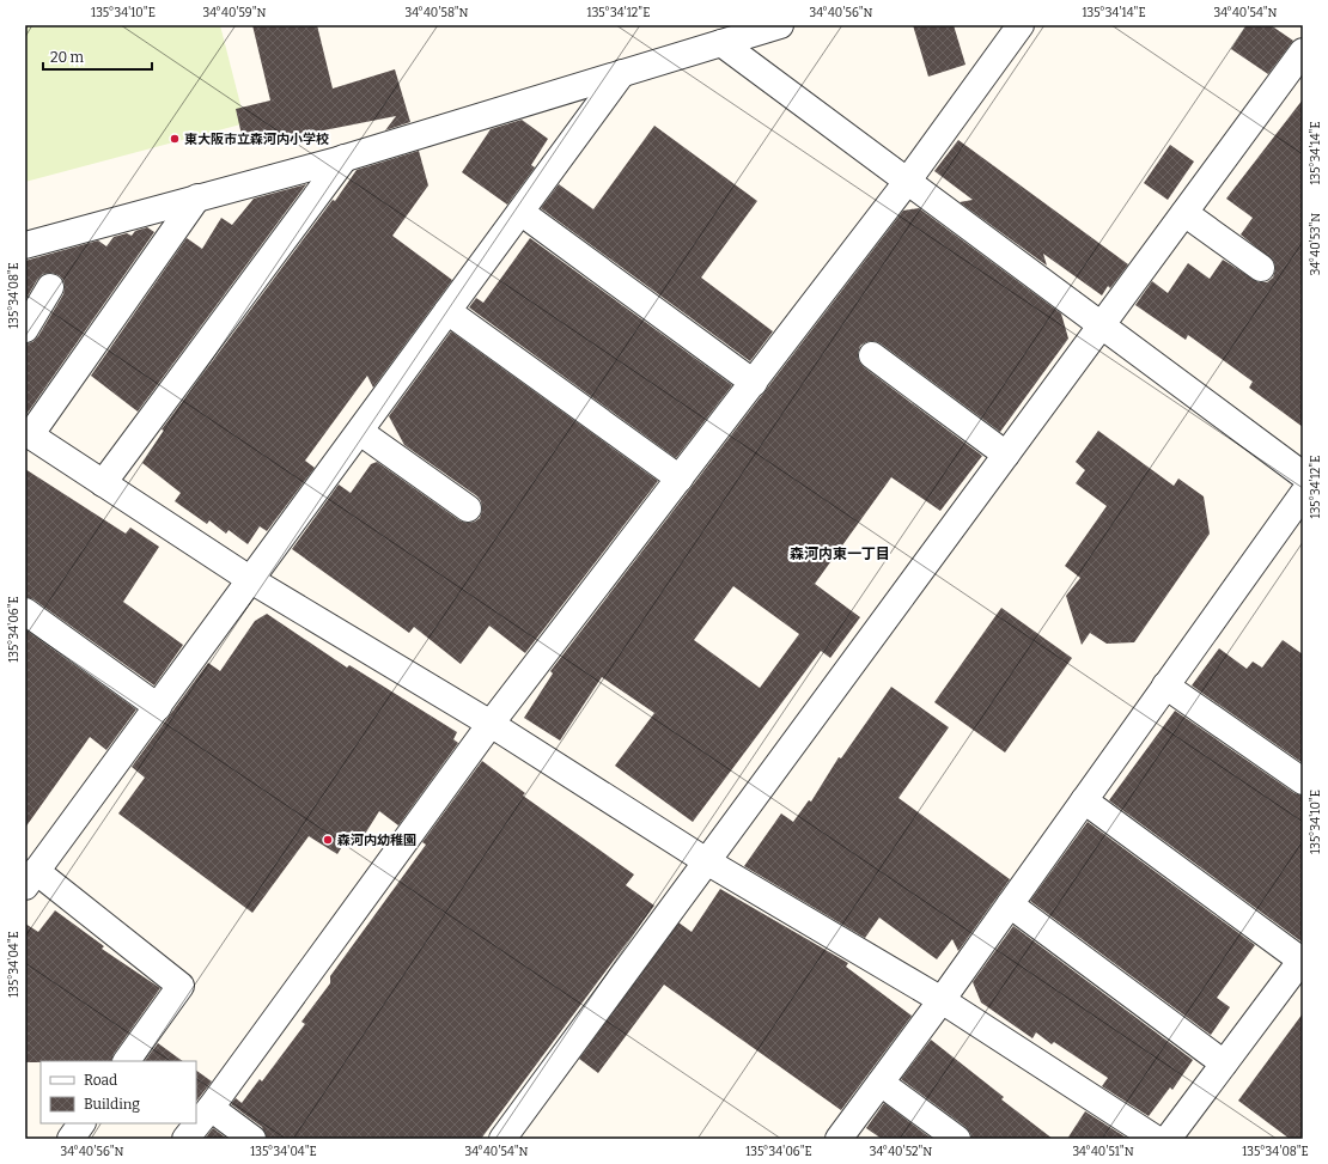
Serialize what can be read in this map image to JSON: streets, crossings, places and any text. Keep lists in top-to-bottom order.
{
  "districts": ["森河内東一丁目"],
  "places": ["東大阪市立森河内小学校", "森河内幼稚園"],
  "legend": ["Road", "Building"],
  "scale_bar": "20 m",
  "coordinates": [
    "135°34'10\"E",
    "34°40'59\"N",
    "34°40'58\"N",
    "135°34'12\"E",
    "34°40'56\"N",
    "135°34'14\"E",
    "34°40'54\"N",
    "34°40'53\"N",
    "135°34'08\"E",
    "135°34'06\"E",
    "135°34'04\"E",
    "34°40'52\"N",
    "34°40'51\"N"
  ]
}
